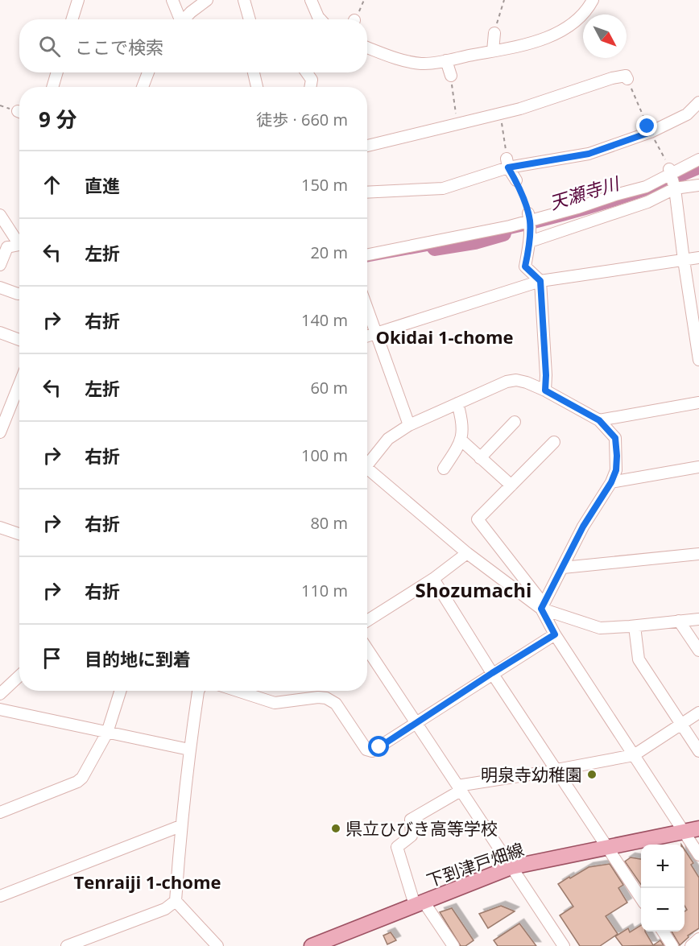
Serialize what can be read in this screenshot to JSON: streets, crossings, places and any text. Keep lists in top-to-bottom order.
{
  "streets": {
    "main road": ["下到津戸畑線"]
  },
  "districts": ["Okidai 1-chome", "Shozumachi", "Tenraiji 1-chome"],
  "water": ["天瀬寺川"],
  "places": ["明泉寺幼稚園", "県立ひびき高等学校"],
  "north": "bottom right",
  "page": {
    "search": "ここで検索",
    "heading": ["9 分", "徒歩 · 660 m"],
    "list": [
      ["直進", "150 m"],
      ["左折", "20 m"],
      ["右折", "140 m"],
      ["左折", "60 m"],
      ["右折", "100 m"],
      ["右折", "80 m"],
      ["右折", "110 m"],
      "目的地に到着"
    ],
    "map_buttons": ["+", "−"]
  }
}
